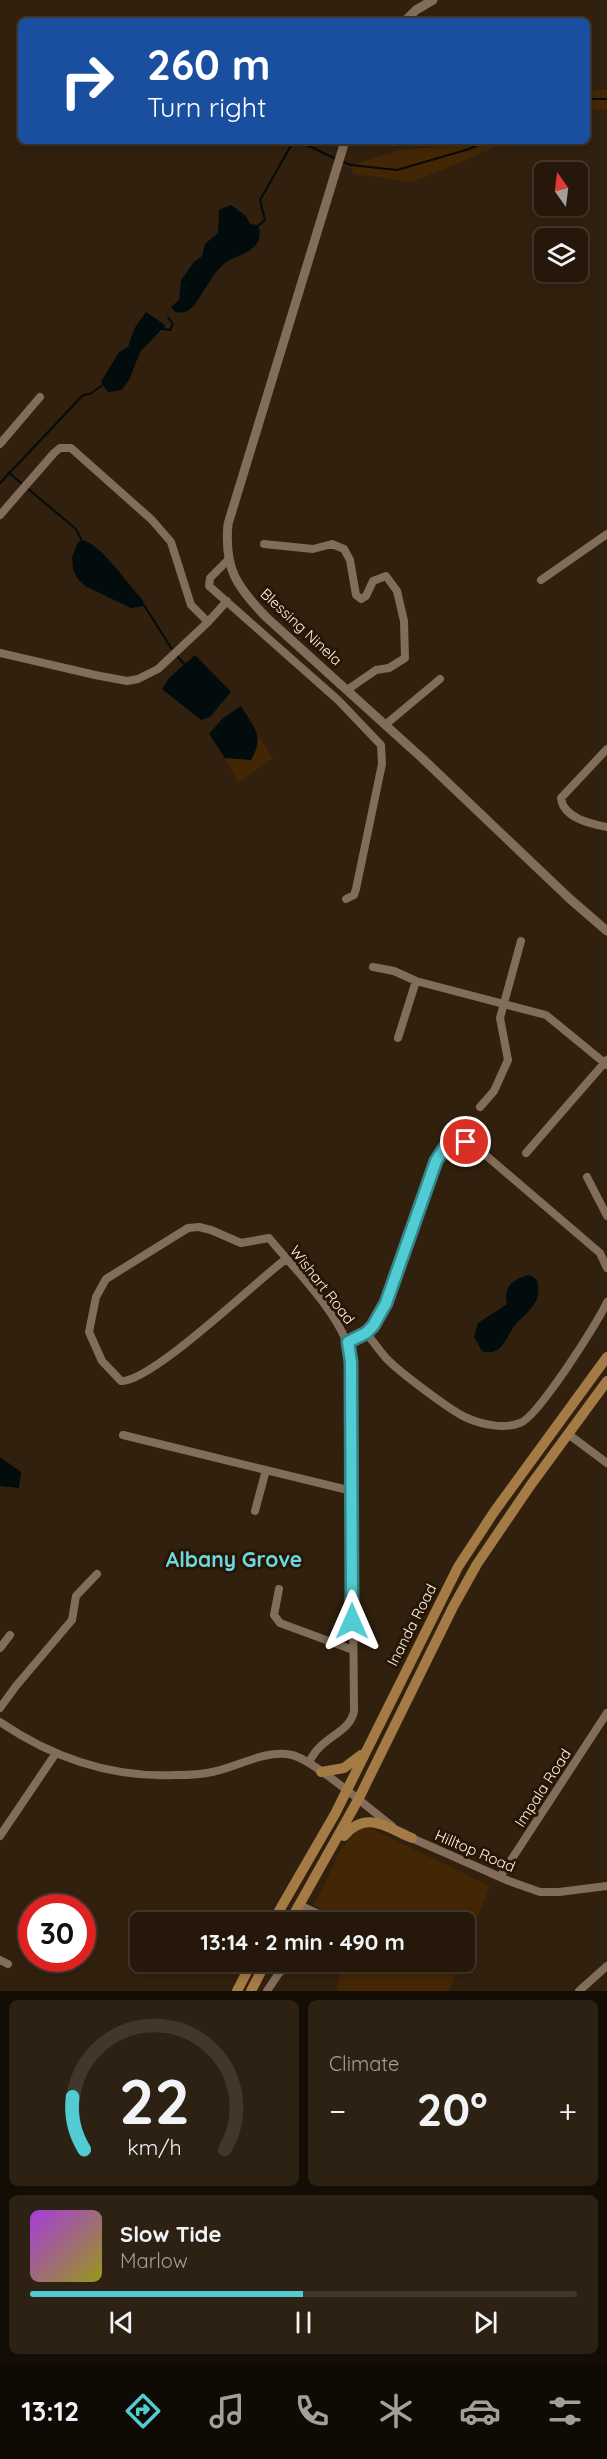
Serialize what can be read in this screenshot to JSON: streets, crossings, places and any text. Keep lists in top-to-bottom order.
{
  "streets": {
    "main road": ["Inanda Road"],
    "street": [
      "Blessing Ninela",
      "Wishart Road",
      "Impala Road",
      "Hilltop Road"
    ]
  },
  "crossings": [
    ["Wishart Road", "Hilltop Road"],
    ["Inanda Road", "Hilltop Road"],
    ["Impala Road", "Hilltop Road"]
  ],
  "districts": ["Albany Grove"],
  "north": "top",
  "page": {
    "turn": ["260 m", "Turn right"],
    "limit": "30",
    "trip": "13:14 · 2 min · 490 m",
    "tile": "Climate",
    "heat": ["−", "20°", "+"],
    "song": ["Slow Tide", "Marlow"],
    "tabs": "13:12",
    "gauge": ["22", "km/h"]
  }
}
